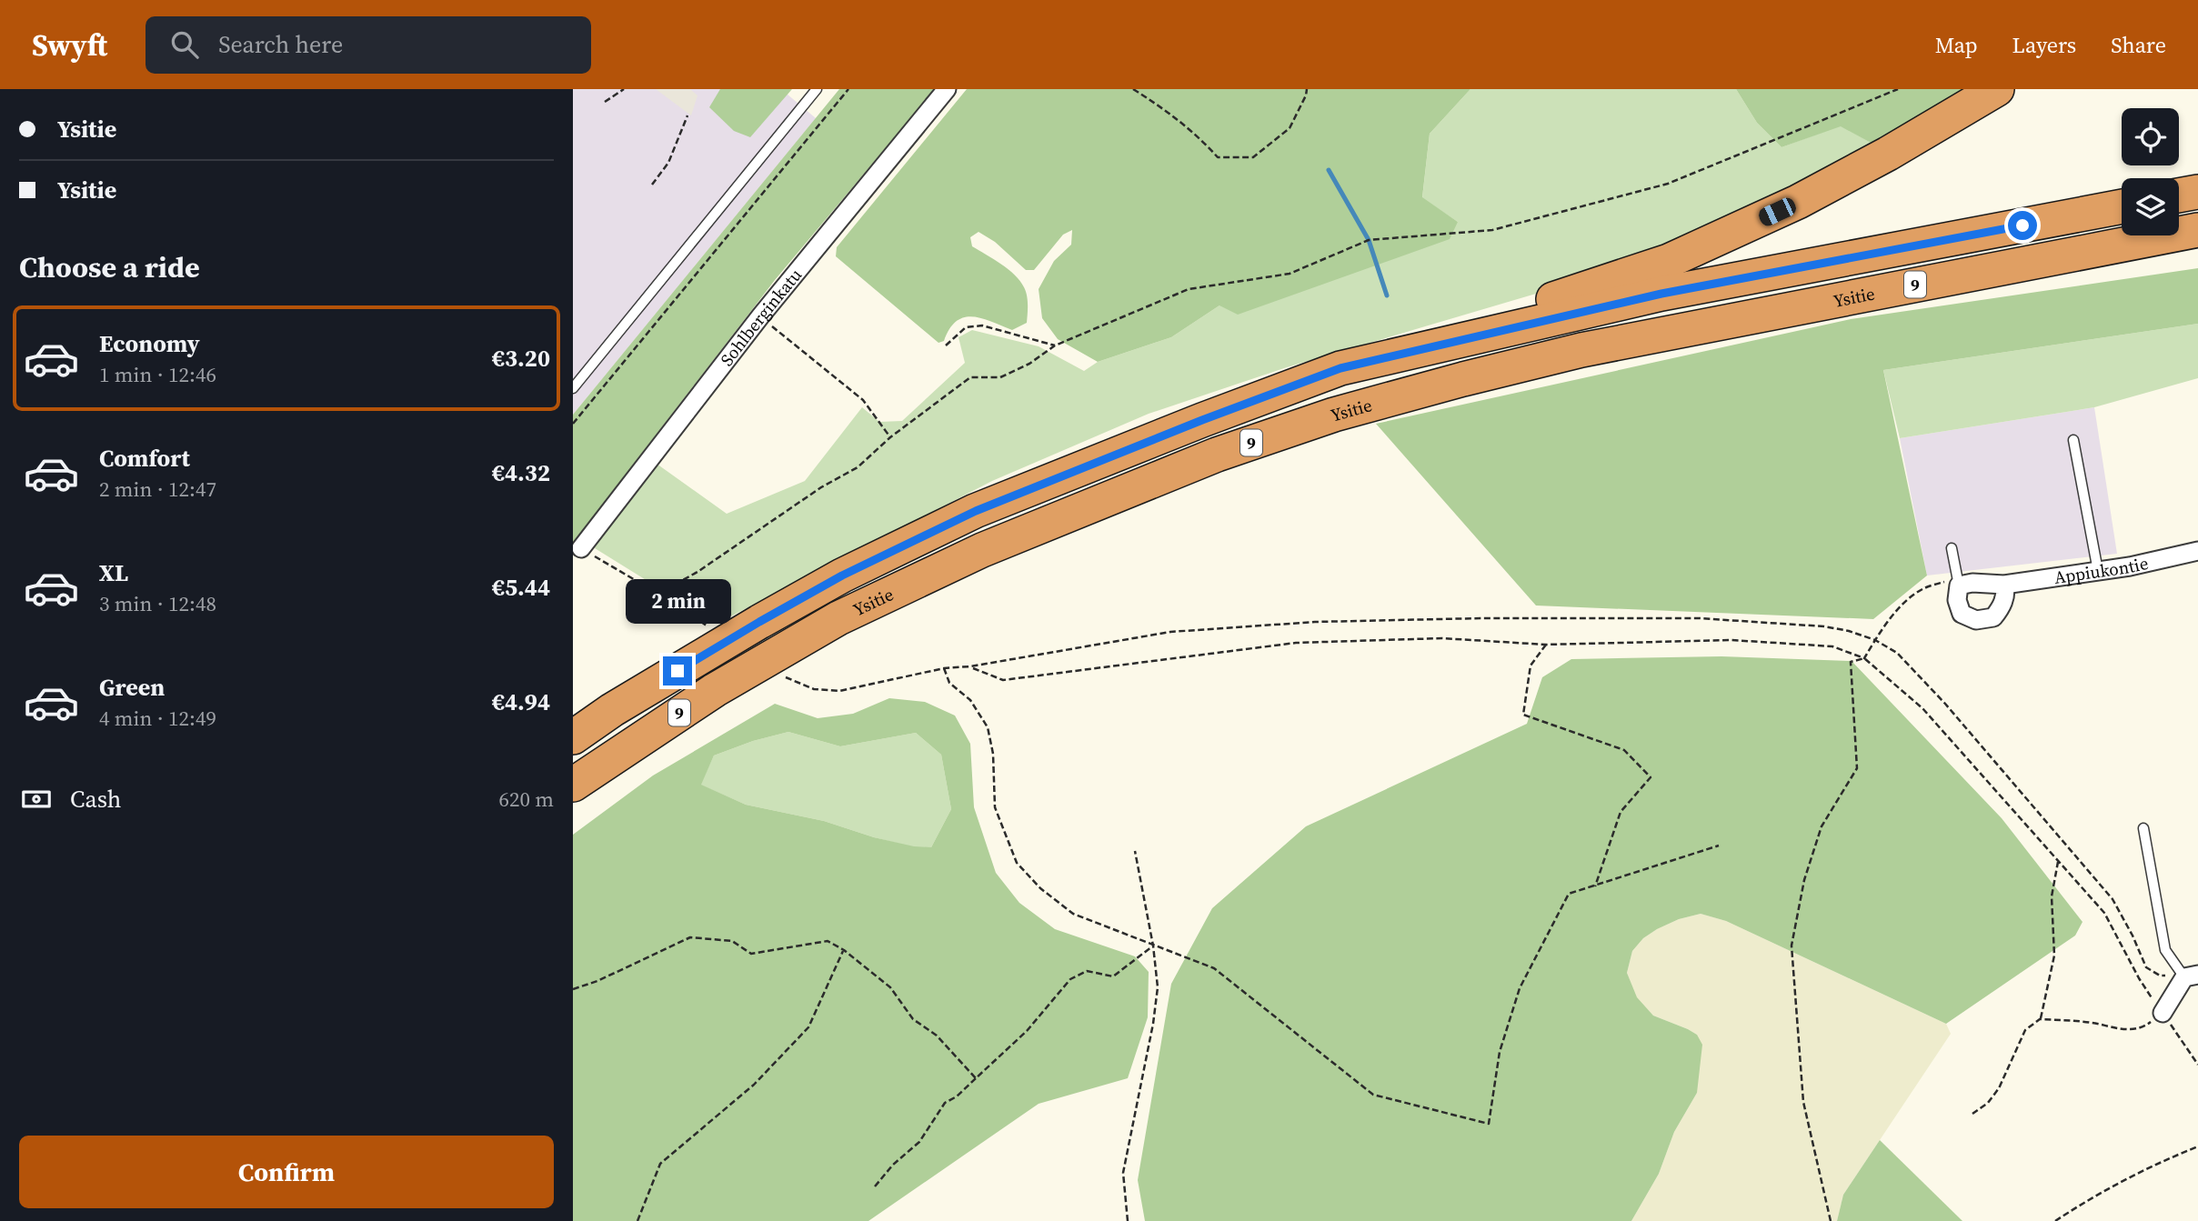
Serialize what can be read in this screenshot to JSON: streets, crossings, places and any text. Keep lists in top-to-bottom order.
{
  "streets": {
    "highway": ["9", "Ysitie"],
    "street": ["Sohlberginkatu", "Appiukontie"]
  },
  "page": {
    "header": "Swyft",
    "search": "Search here",
    "nav": ["Map", "Layers", "Share"],
    "banner": ["Ysitie", "Ysitie"],
    "heading": "Choose a ride",
    "list": [
      {
        "name": "Economy",
        "note": "1 min · 12:46",
        "value": "€3.20"
      },
      {
        "name": "Comfort",
        "note": "2 min · 12:47",
        "value": "€4.32"
      },
      {
        "name": "XL",
        "note": "3 min · 12:48",
        "value": "€5.44"
      },
      {
        "name": "Green",
        "note": "4 min · 12:49",
        "value": "€4.94"
      }
    ],
    "bubble": "2 min",
    "pay": ["Cash", "620 m"],
    "buttons": "Confirm"
  }
}
